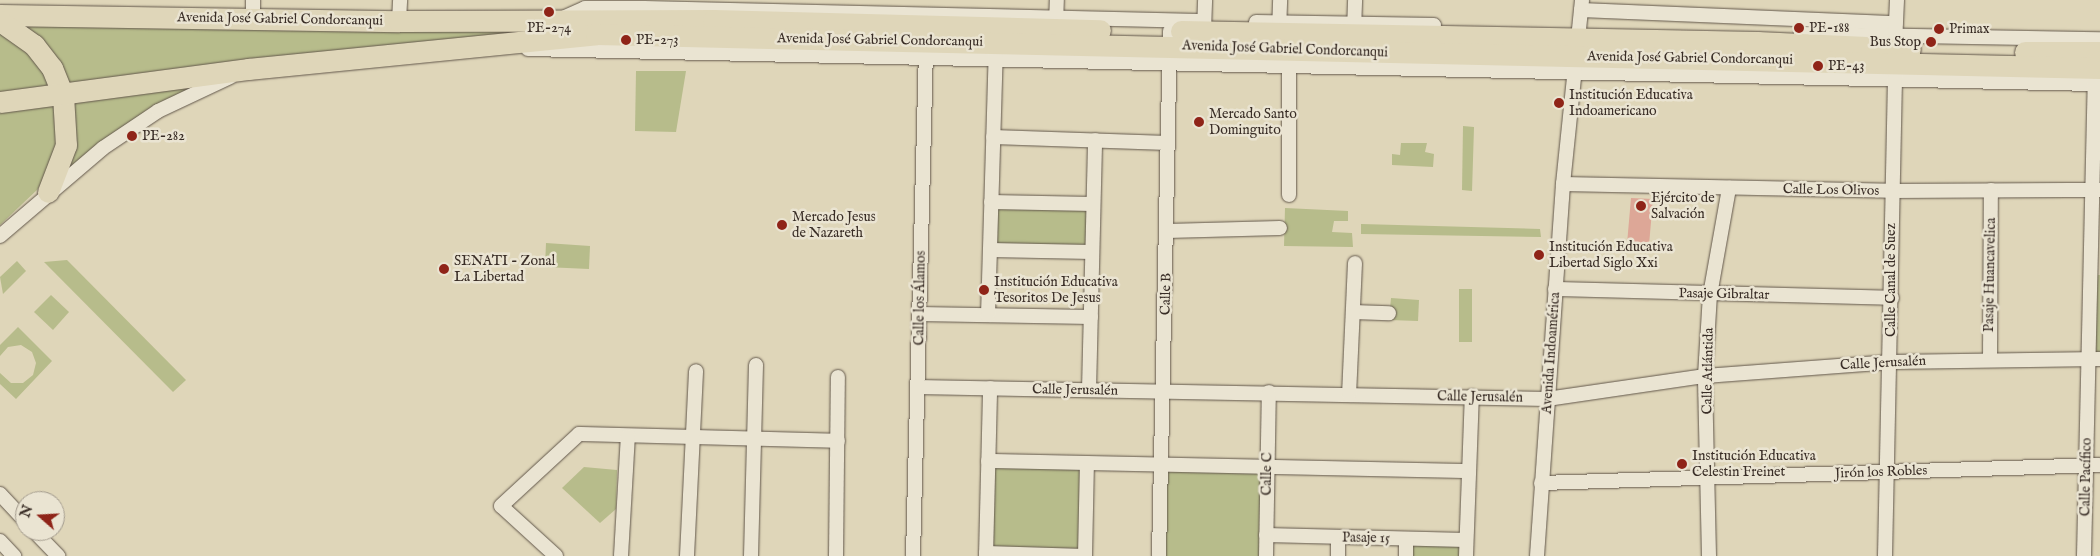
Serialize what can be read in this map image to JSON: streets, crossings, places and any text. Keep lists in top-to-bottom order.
{
  "streets": {
    "highway": ["Avenida José Gabriel Condorcanqui"],
    "street": [
      "Calle Los Olivos",
      "Pasaje Huancavelica",
      "Calle Canal de Suez",
      "Calle B",
      "Pasaje Gibraltar",
      "Calle los Álamos",
      "Avenida Indoamérica",
      "Calle Jerusalén",
      "Calle Atlántida",
      "Jirón los Robles",
      "Calle C",
      "Calle Pacífico",
      "Pasaje 15"
    ]
  },
  "crossings": [
    ["Avenida José Gabriel Condorcanqui", "Calle Canal de Suez"],
    ["Avenida José Gabriel Condorcanqui", "Calle B"],
    ["Avenida José Gabriel Condorcanqui", "Calle los Álamos"],
    ["Avenida José Gabriel Condorcanqui", "Avenida Indoamérica"],
    ["Avenida José Gabriel Condorcanqui", "Calle Pacífico"],
    ["Calle Los Olivos", "Pasaje Huancavelica"],
    ["Calle Los Olivos", "Calle Canal de Suez"],
    ["Calle Los Olivos", "Avenida Indoamérica"],
    ["Calle Los Olivos", "Calle Atlántida"],
    ["Calle Los Olivos", "Calle Pacífico"],
    ["Pasaje Huancavelica", "Calle Jerusalén"],
    ["Calle Canal de Suez", "Pasaje Gibraltar"],
    ["Calle Canal de Suez", "Calle Jerusalén"],
    ["Calle Canal de Suez", "Jirón los Robles"],
    ["Calle B", "Calle Jerusalén"],
    ["Pasaje Gibraltar", "Avenida Indoamérica"],
    ["Pasaje Gibraltar", "Calle Atlántida"],
    ["Calle los Álamos", "Calle Jerusalén"],
    ["Avenida Indoamérica", "Calle Jerusalén"],
    ["Avenida Indoamérica", "Jirón los Robles"],
    ["Calle Jerusalén", "Calle Atlántida"],
    ["Calle Jerusalén", "Calle C"],
    ["Calle Jerusalén", "Calle Pacífico"],
    ["Calle Atlántida", "Jirón los Robles"],
    ["Jirón los Robles", "Calle Pacífico"],
    ["Calle C", "Pasaje 15"]
  ],
  "places": [
    "PE-274",
    "PE-188",
    "Primax",
    "PE-273",
    "Bus Stop",
    "PE-43",
    "Institución Educativa Indoamericano",
    "Mercado Santo Dominguito",
    "PE-282",
    "Ejército de Salvación",
    "Mercado Jesus de Nazareth",
    "Institución Educativa Libertad Siglo Xxi",
    "SENATI - Zonal La Libertad",
    "Institución Educativa Tesoritos De Jesus",
    "Institución Educativa Celestin Freinet"
  ],
  "north": "left"
}
